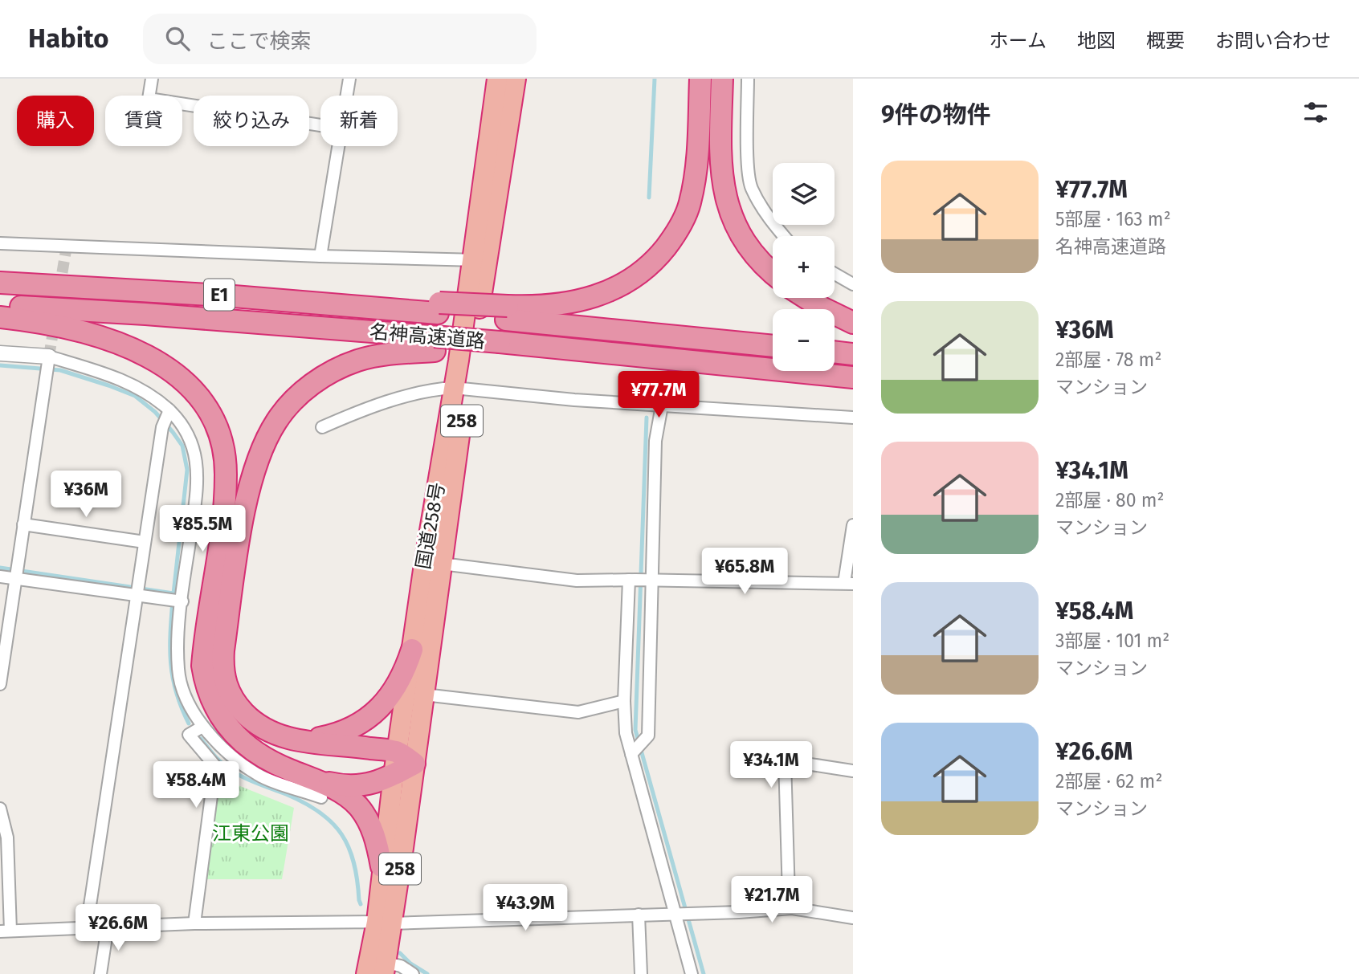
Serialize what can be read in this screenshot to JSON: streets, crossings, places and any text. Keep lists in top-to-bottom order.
{
  "streets": {
    "highway": [
      "E1",
      "名神高速道路",
      "258",
      "国道258号"
    ]
  },
  "parks": ["江東公園"],
  "page": {
    "header": "Habito",
    "search": "ここで検索",
    "nav": [
      "ホーム",
      "地図",
      "概要",
      "お問い合わせ"
    ],
    "heading": "9件の物件",
    "chip": [
      "購入",
      "賃貸",
      "絞り込み",
      "新着"
    ],
    "list": [
      {
        "name": "¥77.7M",
        "note": "5部屋 · 163 m² · 名神高速道路"
      },
      {
        "name": "¥36M",
        "note": "2部屋 · 78 m² · マンション"
      },
      {
        "name": "¥34.1M",
        "note": "2部屋 · 80 m² · マンション"
      },
      {
        "name": "¥58.4M",
        "note": "3部屋 · 101 m² · マンション"
      },
      {
        "name": "¥26.6M",
        "note": "2部屋 · 62 m² · マンション"
      }
    ],
    "map_buttons": ["+", "−"],
    "price": [
      "¥77.7M",
      "¥36M",
      "¥85.5M",
      "¥65.8M",
      "¥34.1M",
      "¥58.4M",
      "¥21.7M",
      "¥43.9M",
      "¥26.6M"
    ]
  }
}
